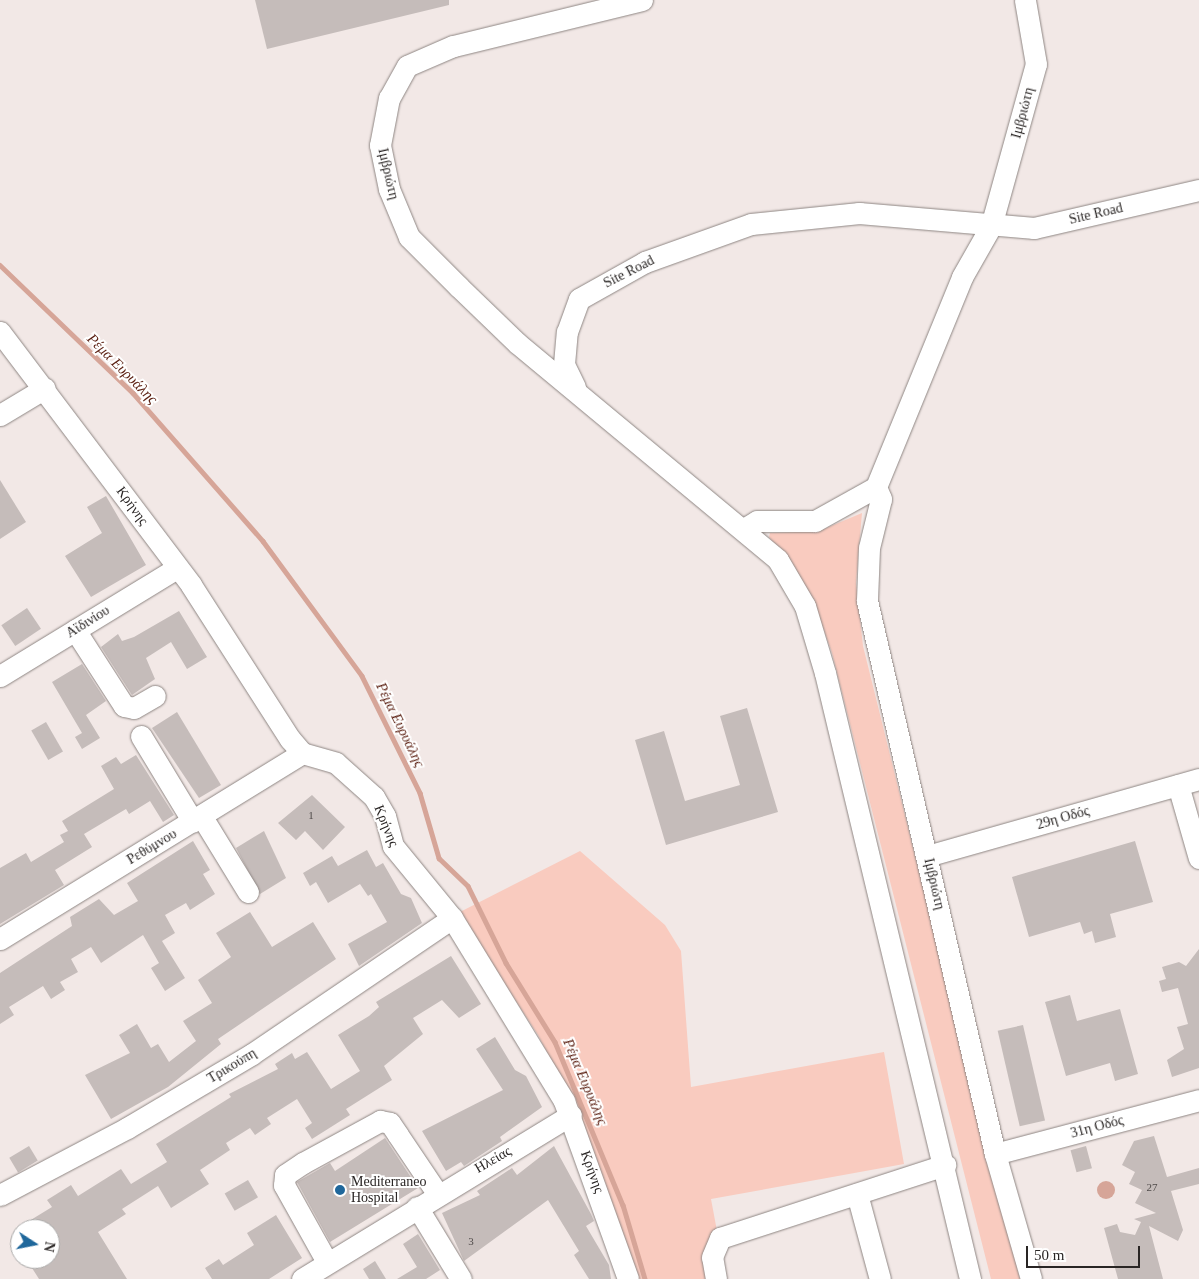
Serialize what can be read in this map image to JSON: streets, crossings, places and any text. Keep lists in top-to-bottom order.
{
  "streets": {
    "street": [
      "Ιμβριώτη",
      "Site Road",
      "Κρήνης",
      "Αϊδινίου",
      "29η Οδός",
      "Ρεθύμνου",
      "Τρικούπη",
      "31η Οδός",
      "Ηλείας"
    ]
  },
  "crossings": [
    ["Ιμβριώτη", "Site Road"],
    ["Ιμβριώτη", "29η Οδός"],
    ["Ιμβριώτη", "31η Οδός"],
    ["Κρήνης", "Αϊδινίου"],
    ["Κρήνης", "Ρεθύμνου"],
    ["Κρήνης", "Τρικούπη"],
    ["Κρήνης", "Ηλείας"]
  ],
  "water": ["Ρέμα Ευρυάλης"],
  "places": ["Mediterraneo Hospital"],
  "house_numbers": ["1", "27", "3"],
  "scale_bar": "50 m",
  "north": "right"
}
